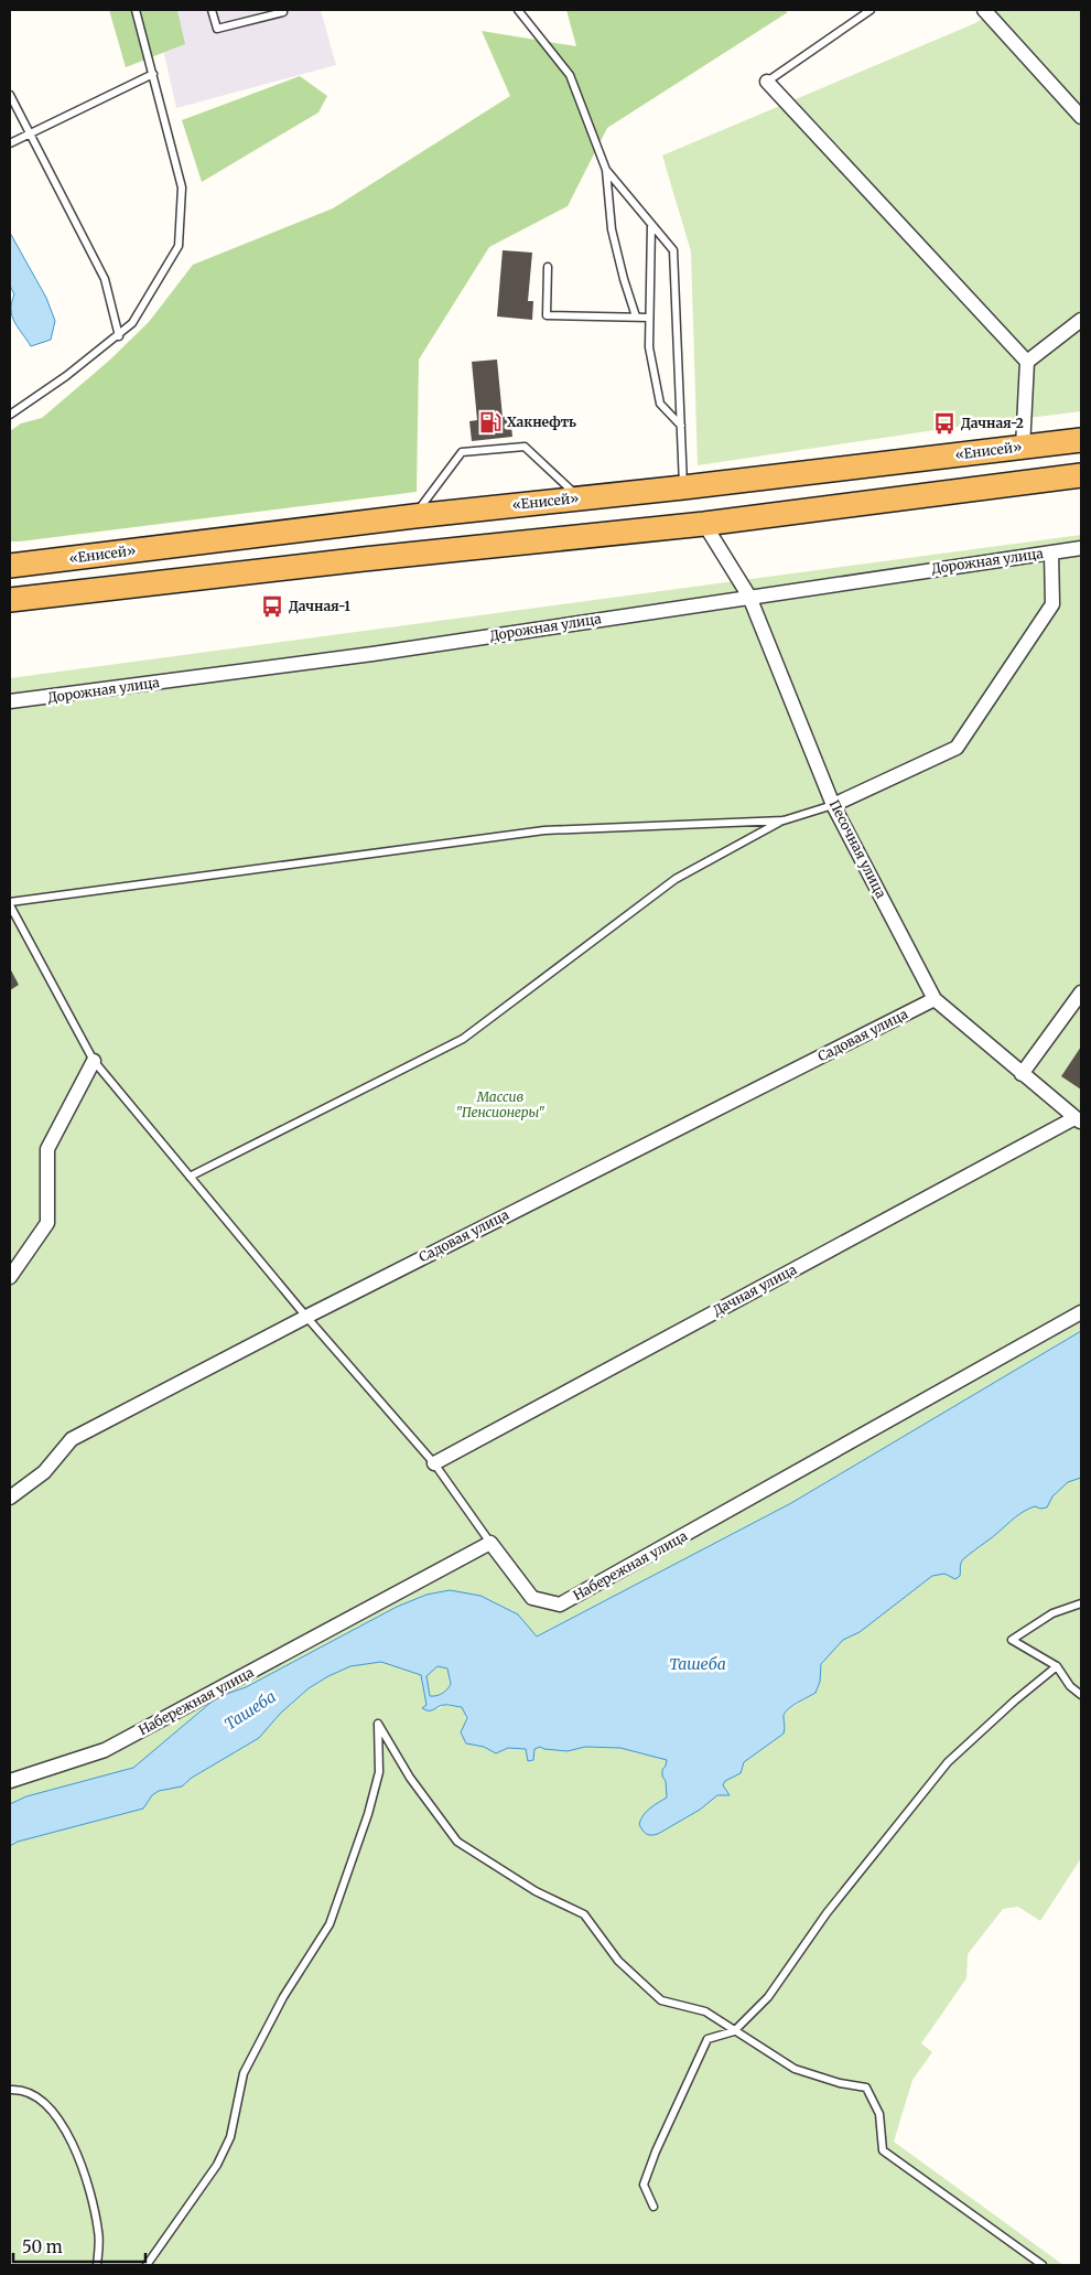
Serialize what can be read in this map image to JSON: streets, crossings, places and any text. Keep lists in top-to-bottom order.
{
  "streets": {
    "highway": ["«Енисей»"],
    "street": [
      "Дорожная улица",
      "Песочная улица",
      "Садовая улица",
      "Дачная улица",
      "Набережная улица"
    ]
  },
  "crossings": [
    ["Дорожная улица", "Песочная улица"],
    ["Песочная улица", "Садовая улица"],
    ["Песочная улица", "Дачная улица"]
  ],
  "water": ["Ташеба"],
  "parks": ["Массив \"Пенсионеры\""],
  "places": {
    "fuel station": ["Хакнефть"],
    "bus stop": ["Дачная-2", "Дачная-1"]
  },
  "scale_bar": "50 m"
}
